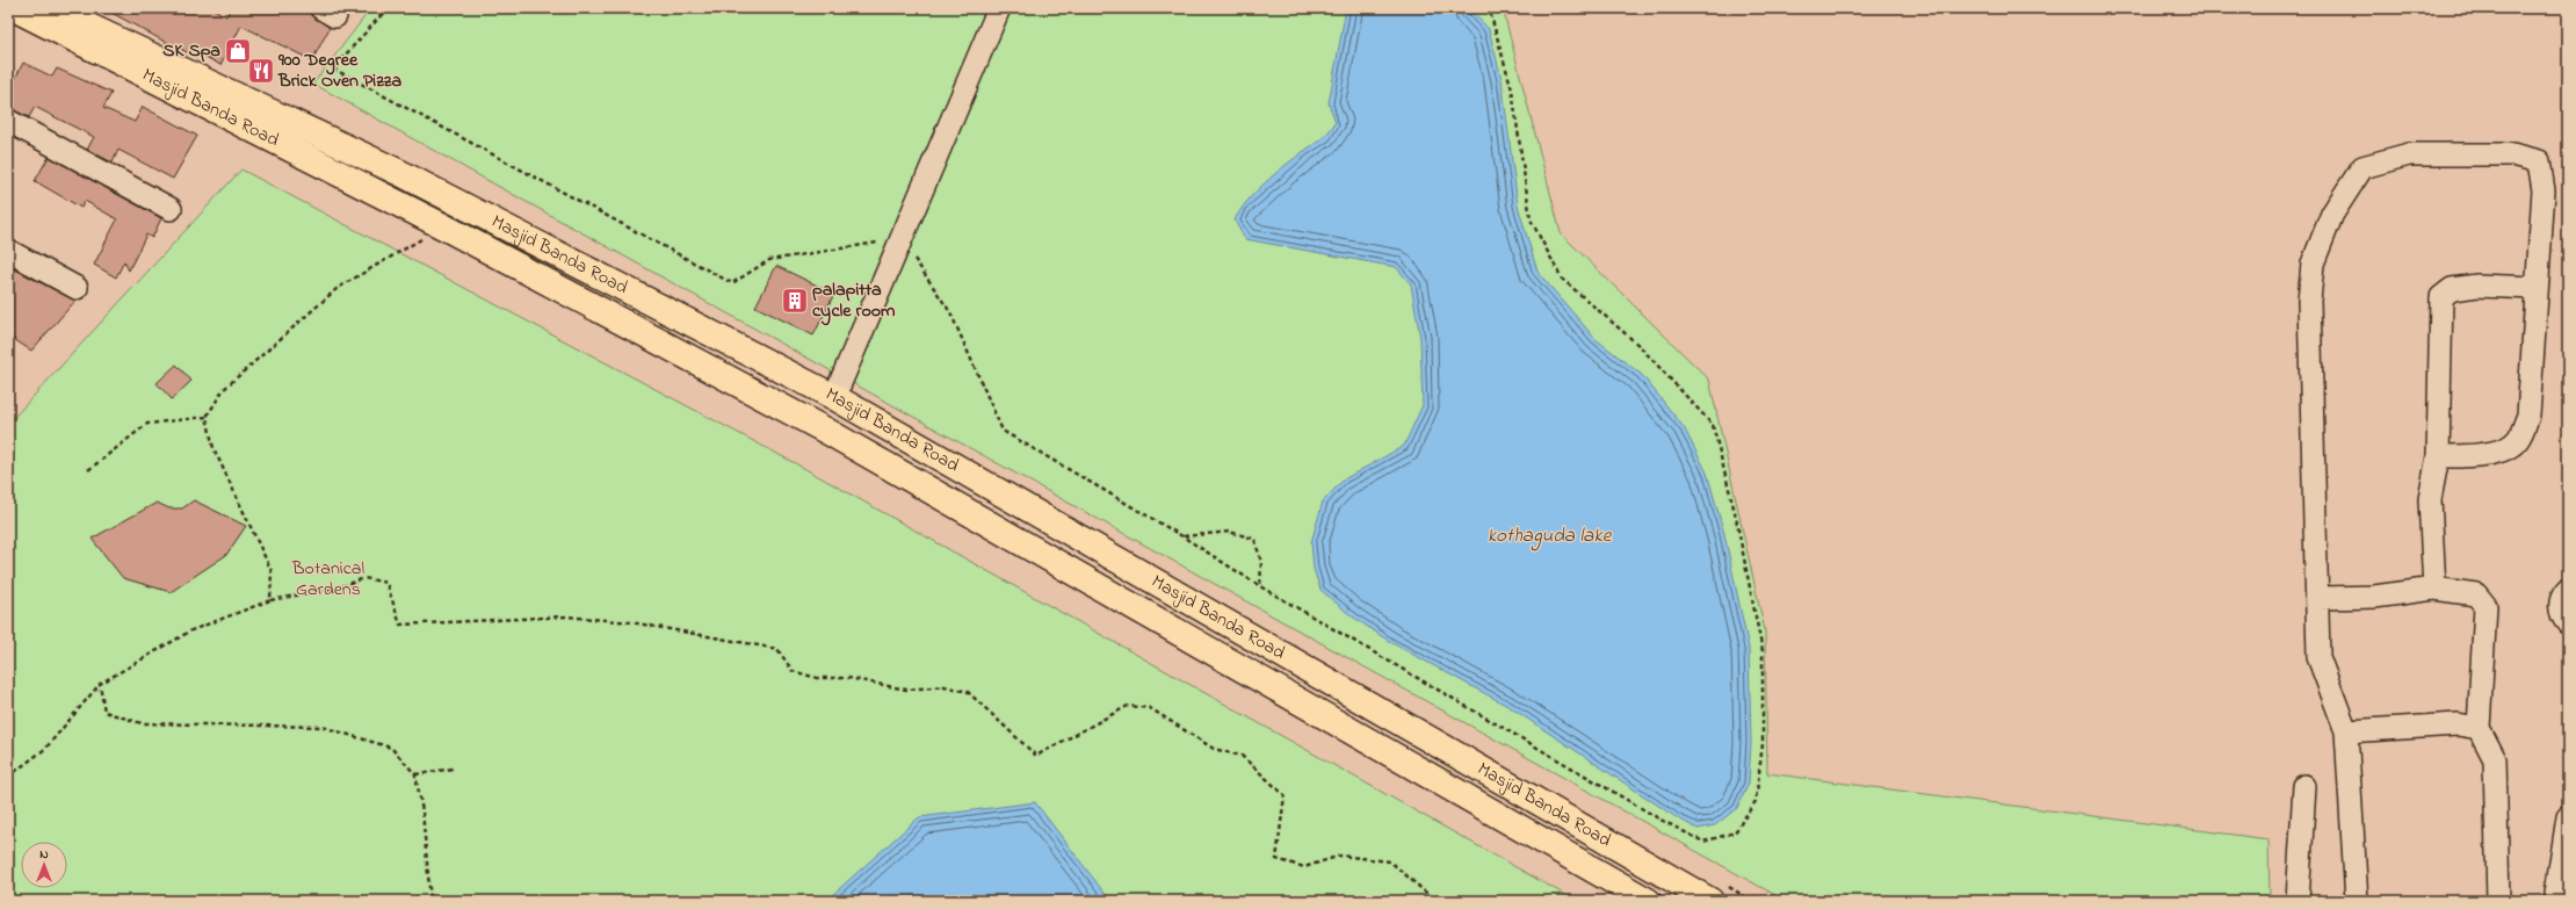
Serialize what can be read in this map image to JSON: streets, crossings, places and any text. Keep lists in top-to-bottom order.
{
  "streets": {
    "main road": ["Masjid Banda Road"]
  },
  "water": ["kothaguda lake"],
  "parks": ["Botanical Gardens"],
  "places": {
    "shop": ["SK Spa"],
    "restaurant": ["900 Degree Brick Oven Pizza"],
    "building": ["palapitta cycle room"]
  },
  "north": "top"
}
